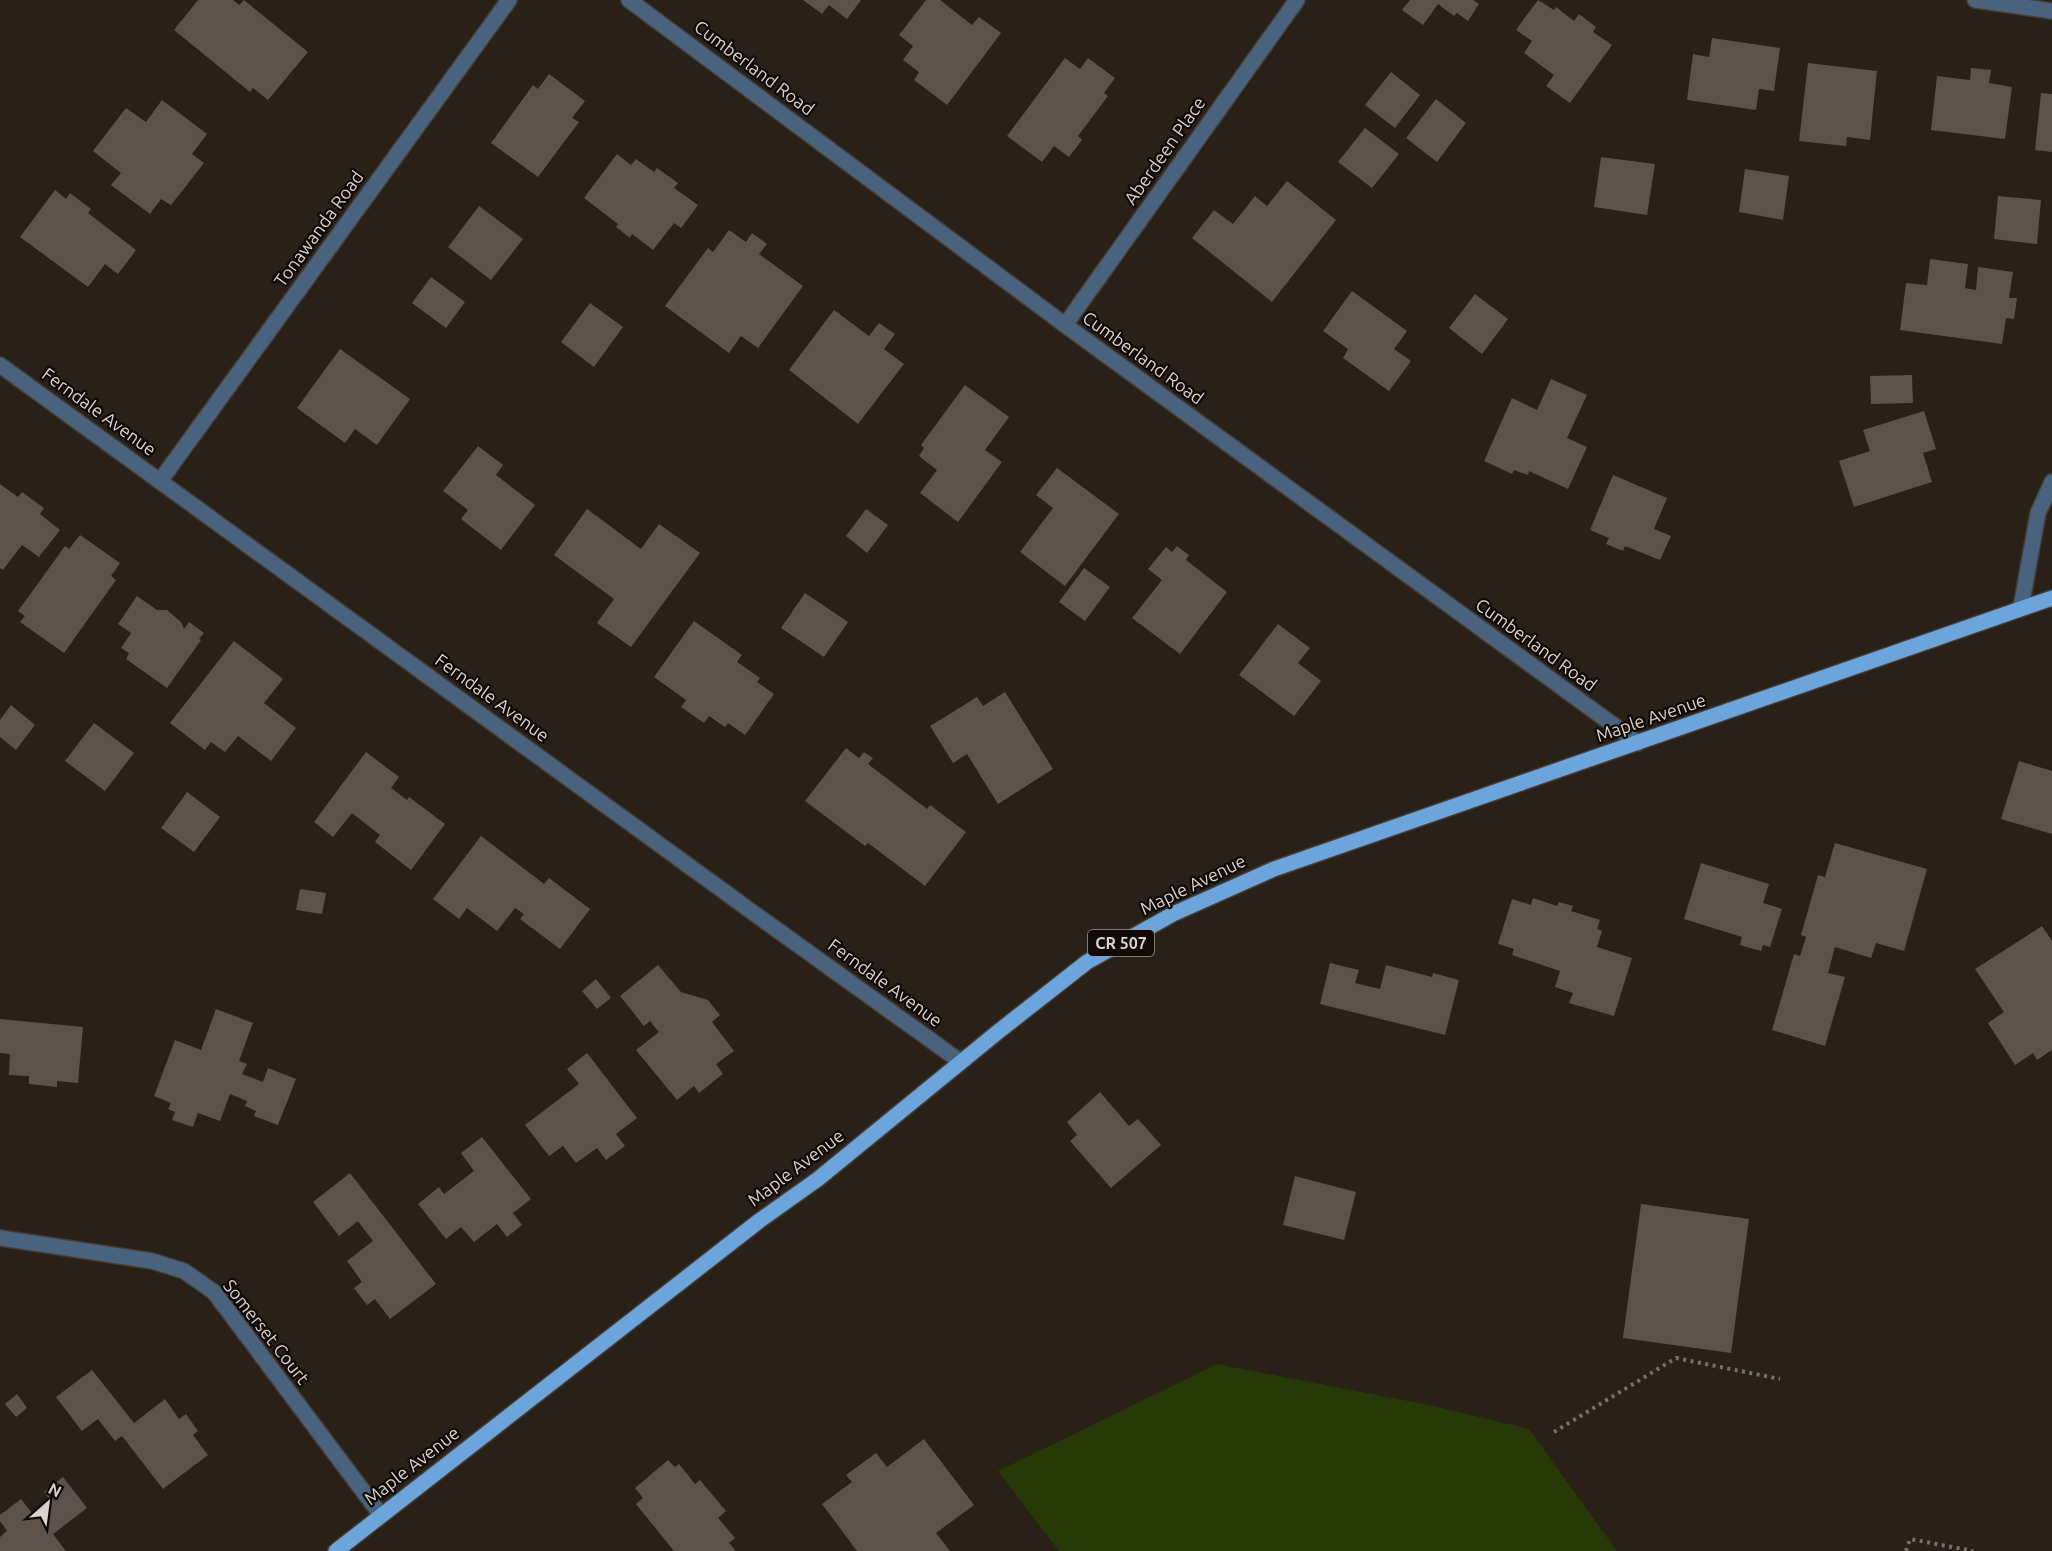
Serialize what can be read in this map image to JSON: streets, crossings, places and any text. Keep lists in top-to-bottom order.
{
  "streets": {
    "main road": ["Maple Avenue", "CR 507"],
    "street": [
      "Cumberland Road",
      "Aberdeen Place",
      "Tonawanda Road",
      "Ferndale Avenue",
      "Somerset Court"
    ]
  },
  "crossings": [
    ["Cumberland Road", "Aberdeen Place"],
    ["Cumberland Road", "Maple Avenue"],
    ["Tonawanda Road", "Ferndale Avenue"],
    ["Ferndale Avenue", "Maple Avenue"],
    ["Maple Avenue", "Somerset Court"]
  ],
  "north": "top right"
}
